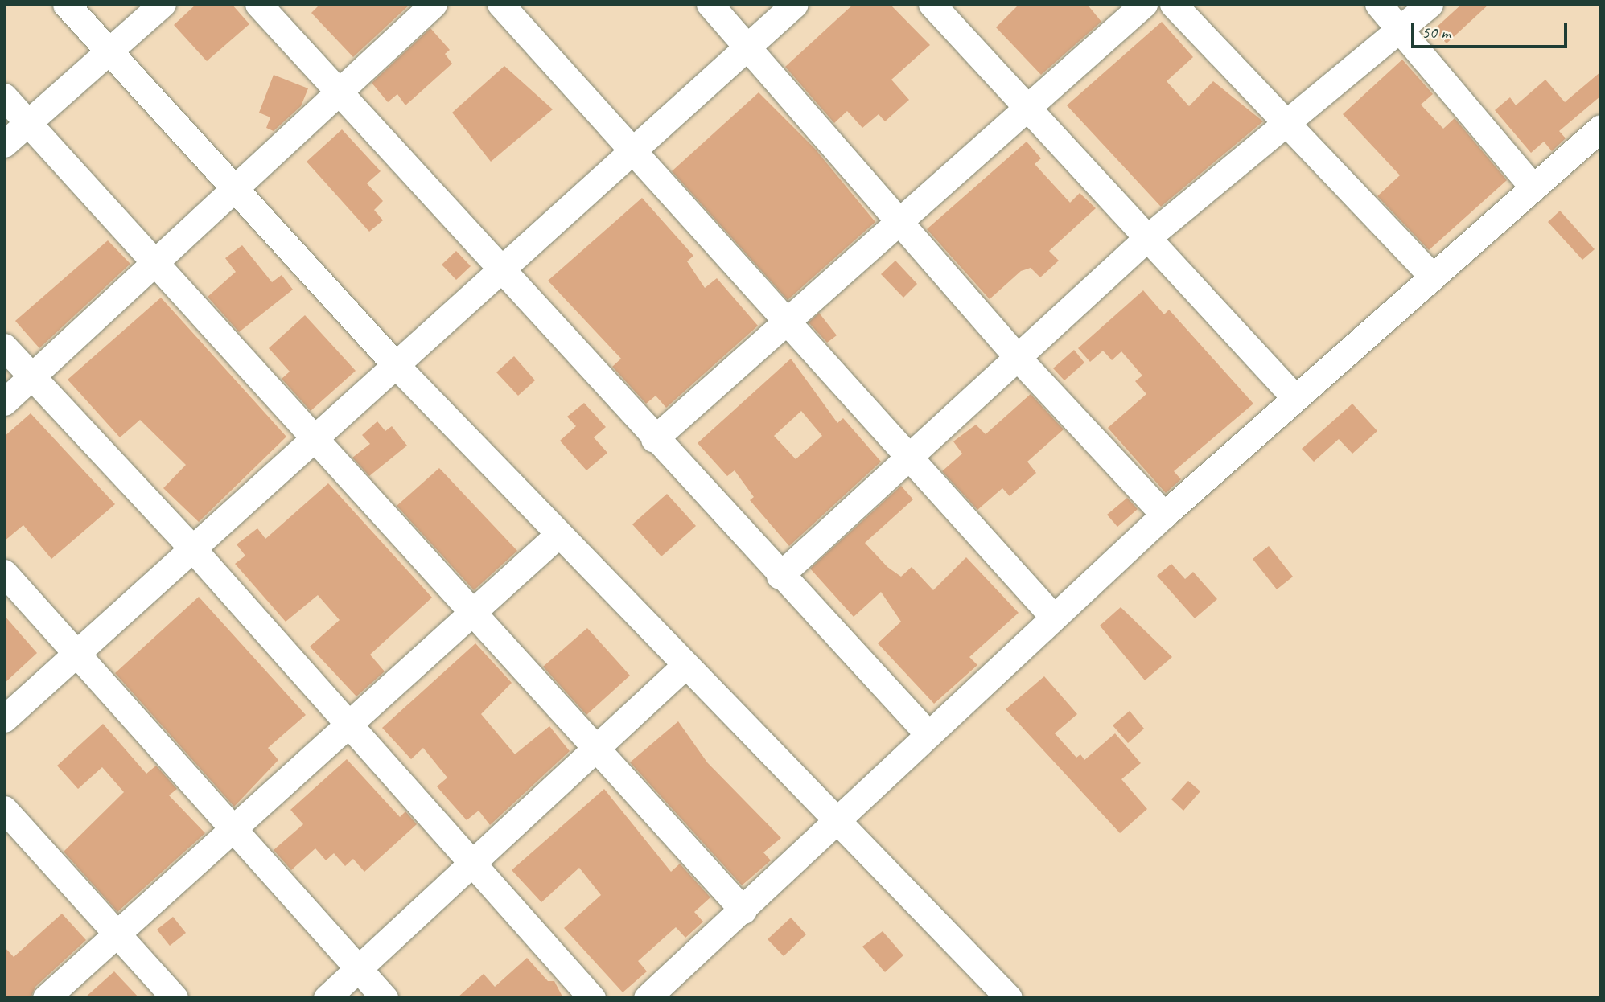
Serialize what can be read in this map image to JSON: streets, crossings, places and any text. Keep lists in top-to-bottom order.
{
  "scale_bar": "50 m"
}
